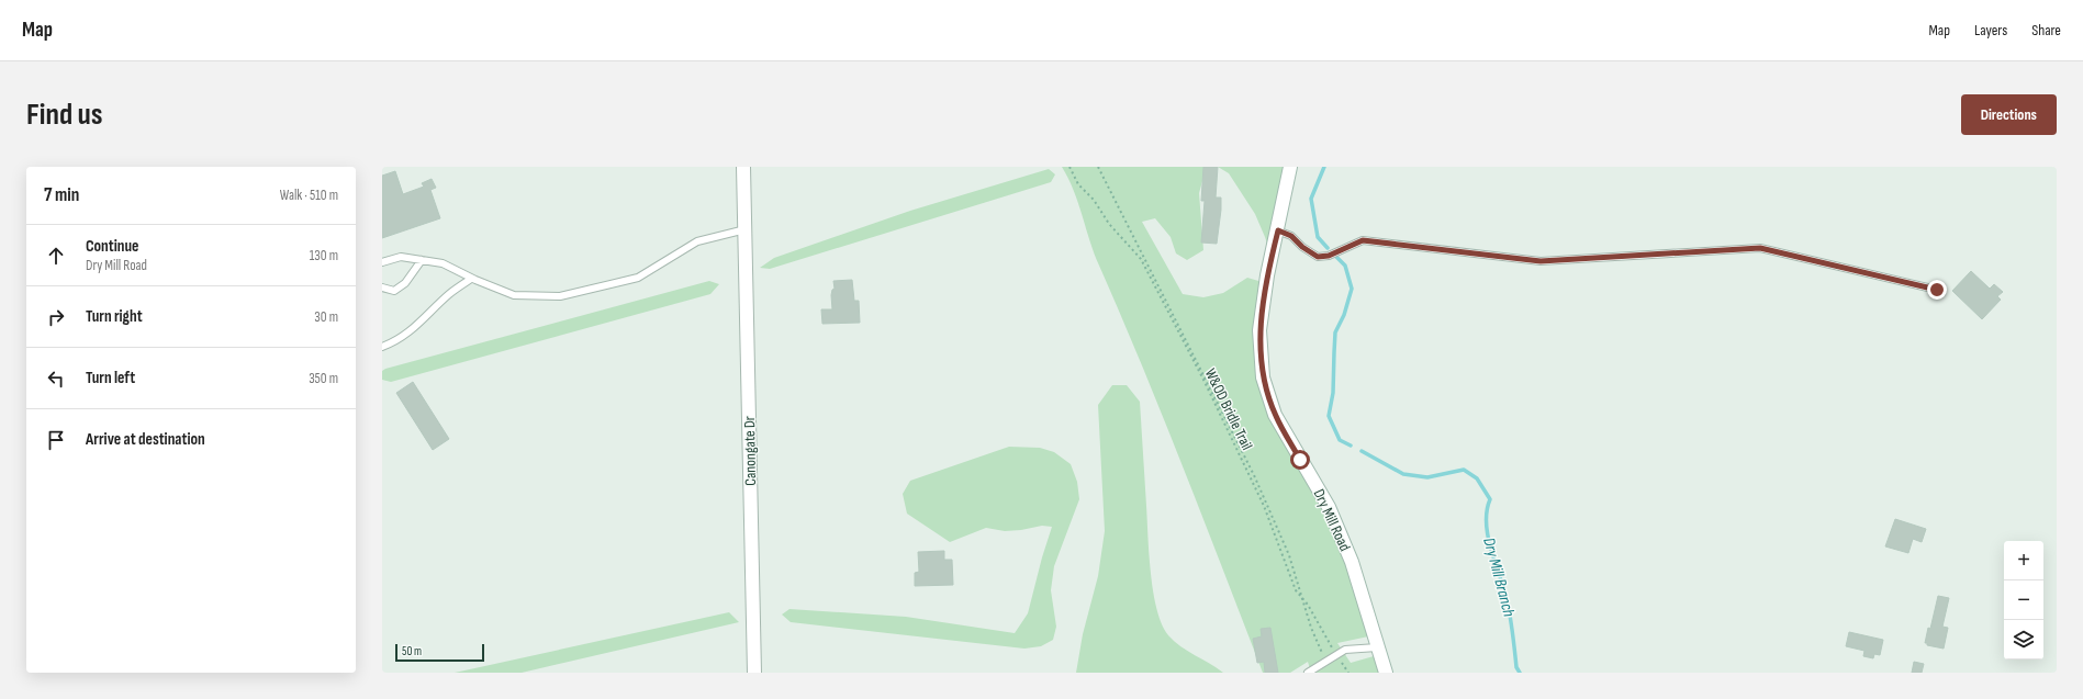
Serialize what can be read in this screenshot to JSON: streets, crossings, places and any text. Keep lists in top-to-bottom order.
{
  "streets": {
    "street": ["Canongate Dr", "Dry Mill Road"],
    "path": ["W&OD Bridle Trail"]
  },
  "water": ["Dry Mill Branch"],
  "scale_bar": "50 m",
  "page": {
    "header": "Map",
    "nav": ["Map", "Layers", "Share"],
    "buttons": "Directions",
    "title": "Find us",
    "heading": ["7 min", "Walk · 510 m"],
    "list": [
      ["Continue", "Dry Mill Road", "130 m"],
      ["Turn right", "30 m"],
      ["Turn left", "350 m"],
      "Arrive at destination"
    ],
    "map_buttons": ["+", "−"],
    "scale": "50 m"
  }
}
